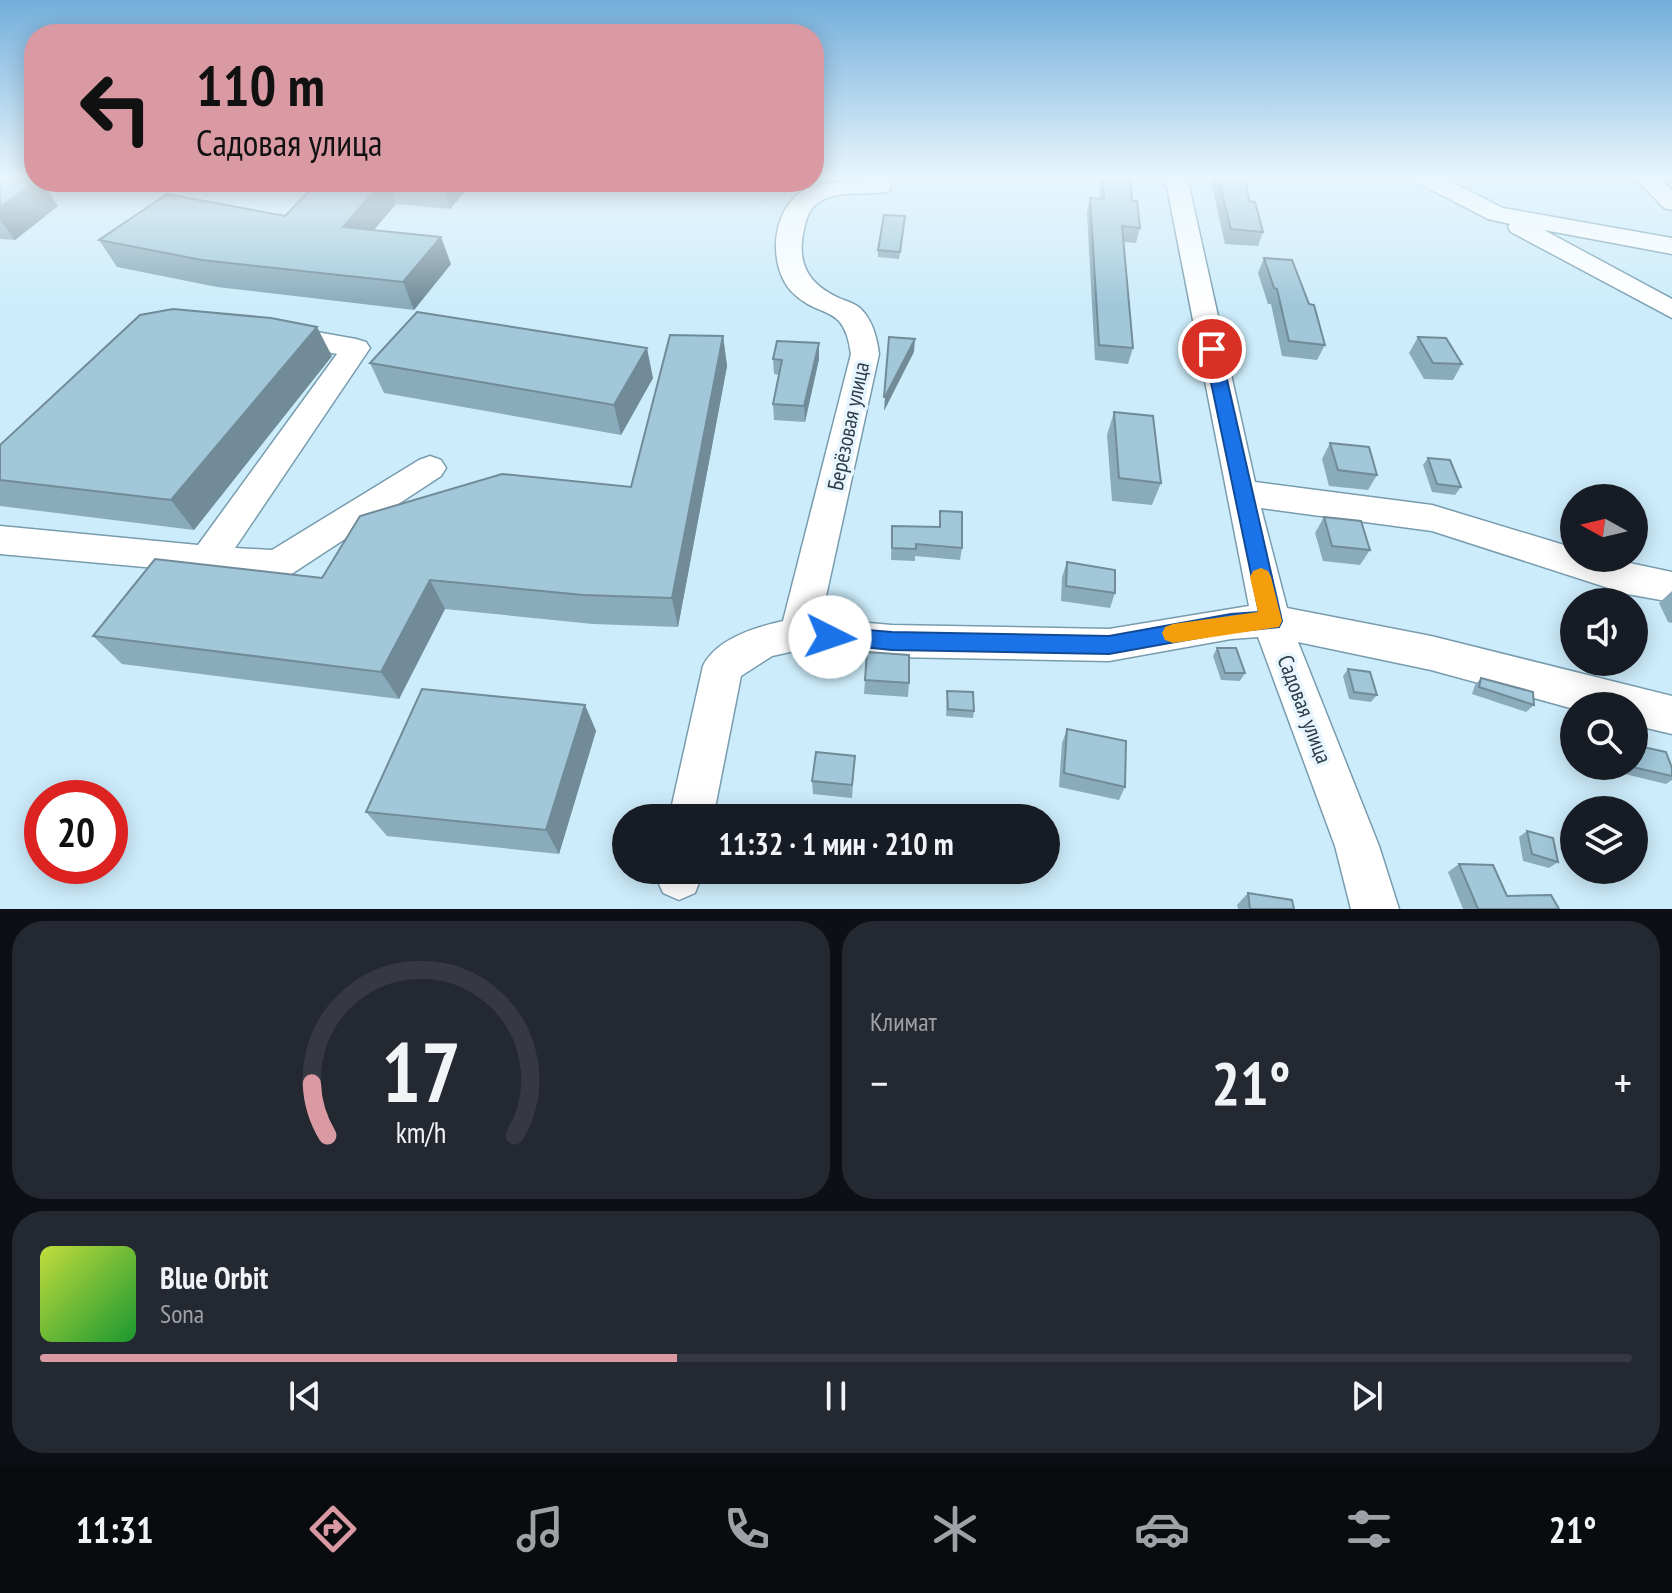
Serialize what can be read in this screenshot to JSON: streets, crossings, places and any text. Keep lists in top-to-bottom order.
{
  "streets": {
    "street": ["Берёзовая улица", "Садовая улица"]
  },
  "north": "left",
  "page": {
    "turn": ["110 m", "Садовая улица"],
    "limit": "20",
    "trip": "11:32 · 1 мин · 210 m",
    "tile": "Климат",
    "heat": ["−", "21°", "+"],
    "song": ["Blue Orbit", "Sona"],
    "tabs": ["11:31", "21°"],
    "gauge": ["17", "km/h"]
  }
}
